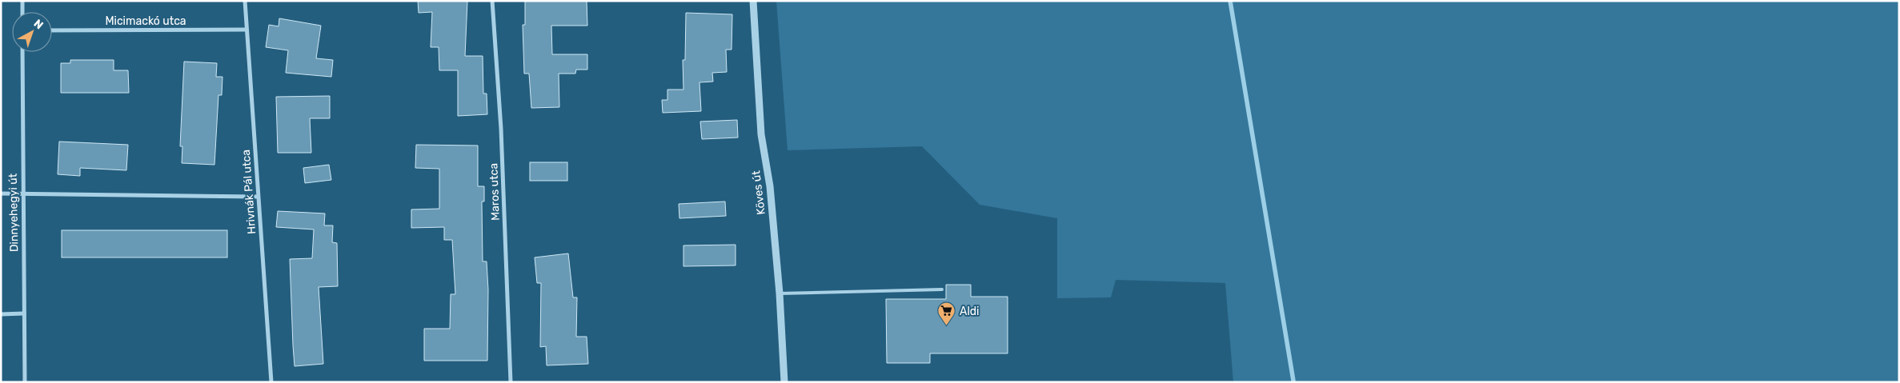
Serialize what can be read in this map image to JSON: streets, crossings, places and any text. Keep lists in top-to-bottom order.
{
  "streets": {
    "street": [
      "Micimackó utca",
      "Hrivnák Pál utca",
      "Maros utca",
      "Köves út",
      "Dinnyehegyi út"
    ]
  },
  "crossings": [
    ["Micimackó utca", "Hrivnák Pál utca"]
  ],
  "places": {
    "supermarket": ["Aldi"]
  },
  "north": "top right"
}
